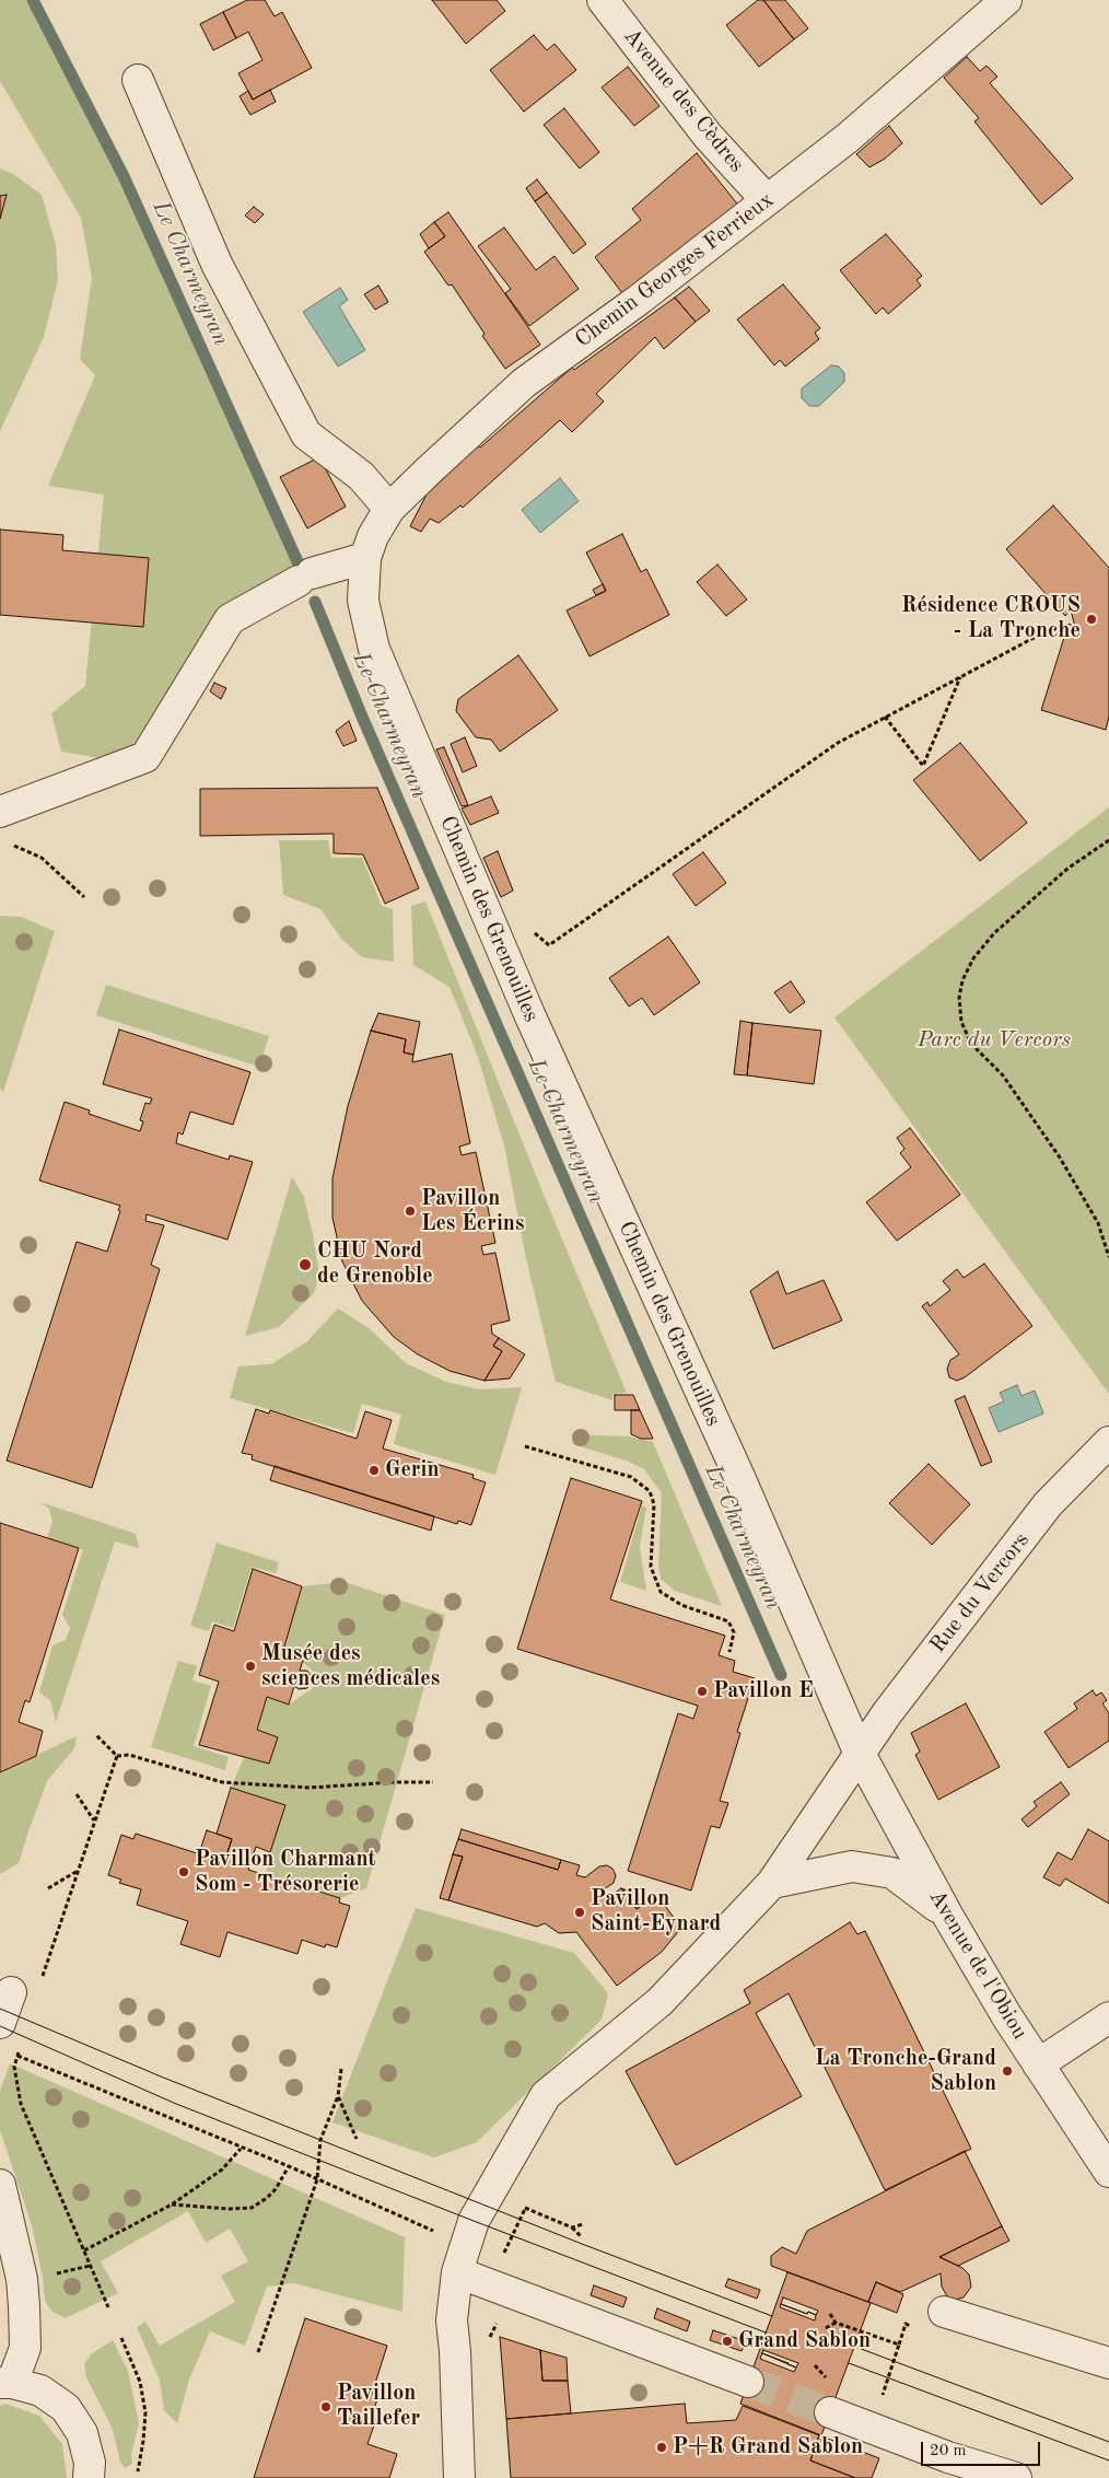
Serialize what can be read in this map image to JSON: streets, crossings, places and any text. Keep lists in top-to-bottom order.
{
  "streets": {
    "street": [
      "Avenue des Cèdres",
      "Chemin Georges Ferrieux",
      "Chemin des Grenouilles",
      "Rue du Vercors",
      "Avenue de l'Obiou"
    ]
  },
  "crossings": [
    ["Avenue des Cèdres", "Chemin Georges Ferrieux"],
    ["Chemin Georges Ferrieux", "Chemin des Grenouilles"],
    ["Chemin des Grenouilles", "Rue du Vercors"],
    ["Chemin des Grenouilles", "Avenue de l'Obiou"],
    ["Rue du Vercors", "Avenue de l'Obiou"]
  ],
  "water": ["Le Charmeyran"],
  "parks": ["Parc du Vercors"],
  "places": [
    "Résidence CROUS - La Tronche",
    "Pavillon Les Écrins",
    "CHU Nord de Grenoble",
    "Gerin",
    "Musée des sciences médicales",
    "Pavillon E",
    "Pavillon Charmant Som - Trésorerie",
    "Pavillon Saint-Eynard",
    "La Tronche-Grand Sablon",
    "Grand Sablon",
    "Pavillon Taillefer",
    "P+R Grand Sablon"
  ],
  "scale_bar": "20 m"
}
